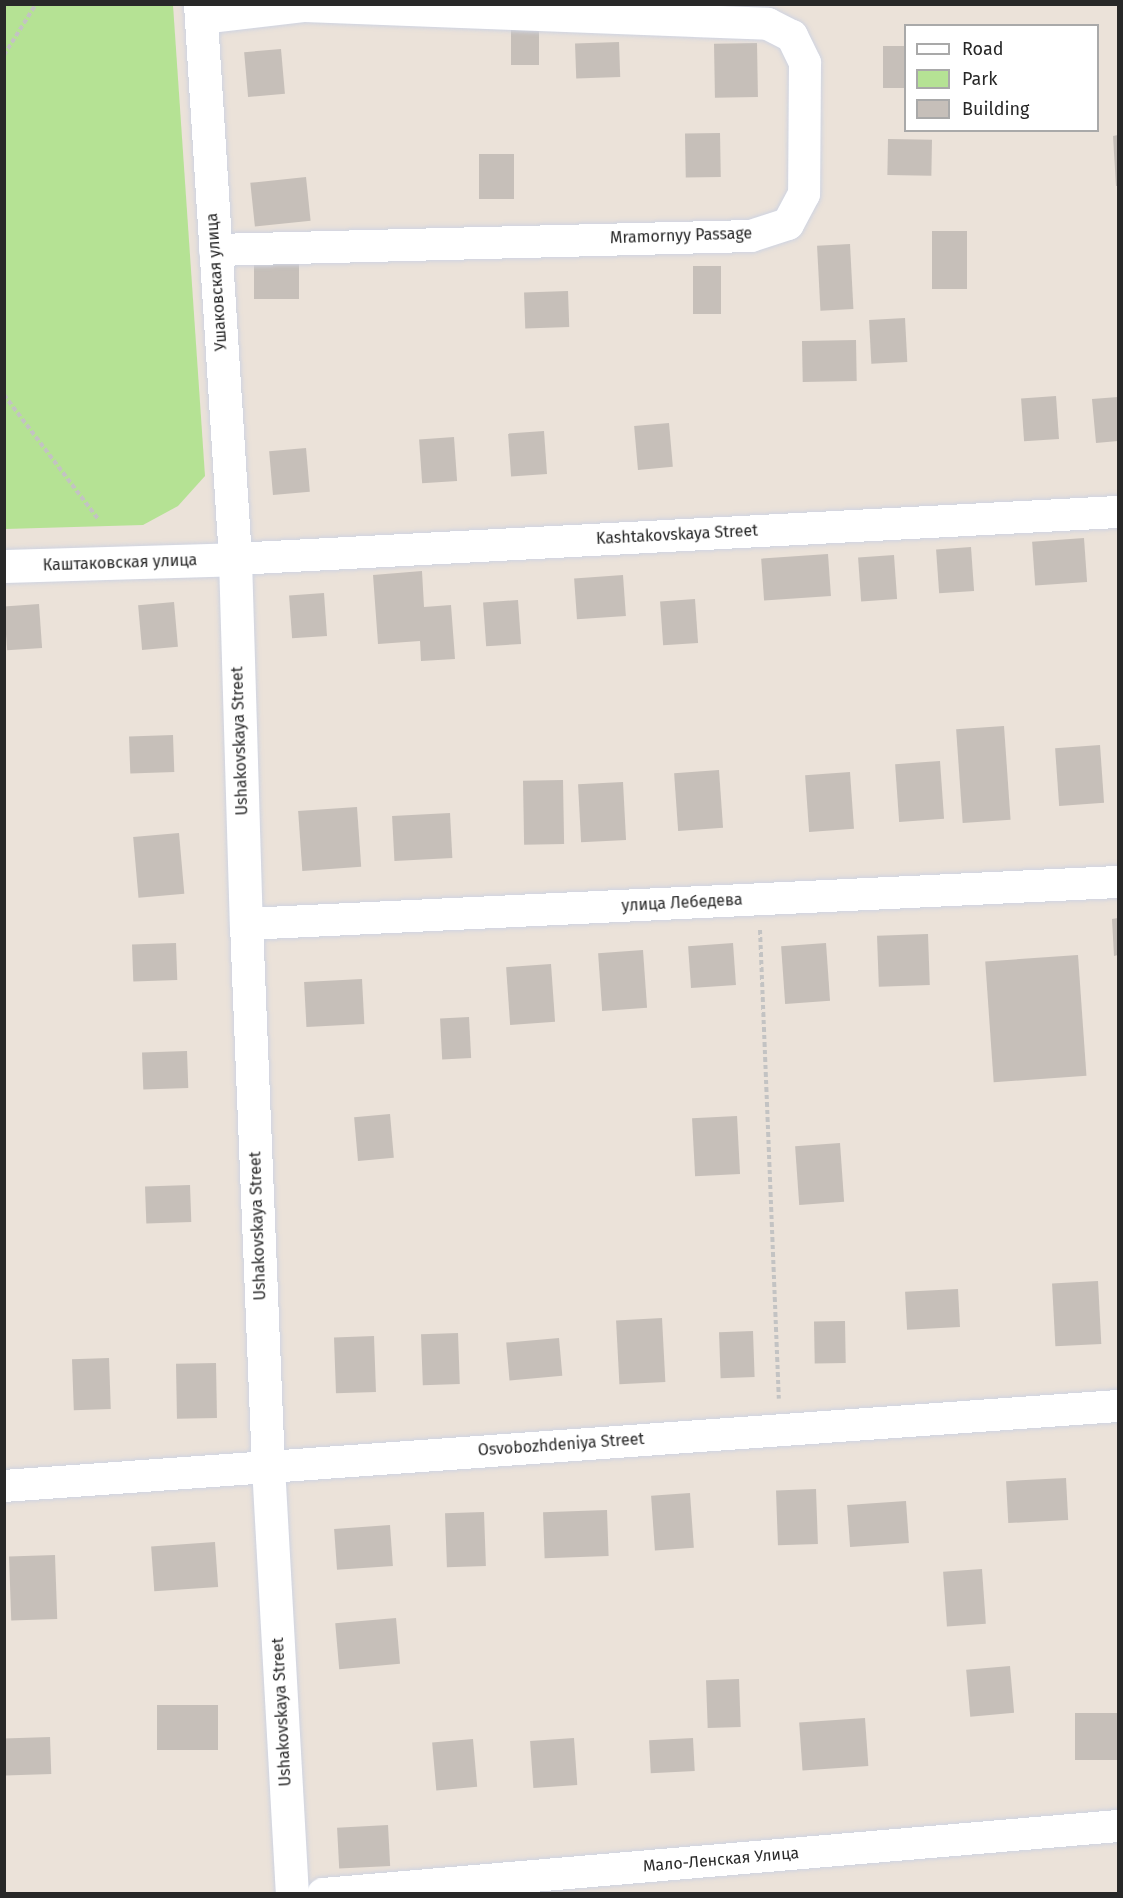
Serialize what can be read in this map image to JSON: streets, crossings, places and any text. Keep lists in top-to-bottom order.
{
  "streets": {
    "main road": ["Ушаковская улица", "Каштаковская улица", "Ushakovskaya Street"],
    "street": [
      "Mramornyy Passage",
      "Kashtakovskaya Street",
      "улица Лебедева",
      "Osvobozhdeniya Street",
      "Мало-Ленская Улица"
    ]
  },
  "crossings": [
    ["Mramornyy Passage", "Ушаковская улица"],
    ["Ушаковская улица", "Kashtakovskaya Street"],
    ["Ушаковская улица", "Каштаковская улица"],
    ["Ушаковская улица", "Ushakovskaya Street"],
    ["Kashtakovskaya Street", "Каштаковская улица"],
    ["Kashtakovskaya Street", "Ushakovskaya Street"],
    ["Каштаковская улица", "Ushakovskaya Street"],
    ["Ushakovskaya Street", "улица Лебедева"],
    ["Ushakovskaya Street", "Osvobozhdeniya Street"]
  ],
  "legend": ["Road", "Park", "Building"]
}
